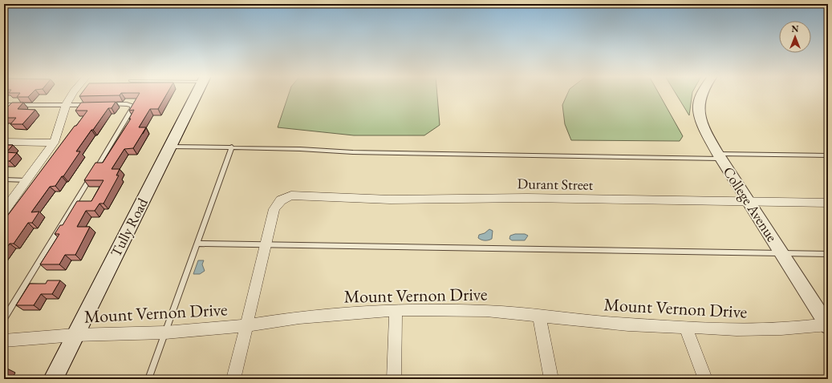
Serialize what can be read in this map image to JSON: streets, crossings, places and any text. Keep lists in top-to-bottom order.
{
  "streets": {
    "main road": ["Tully Road"],
    "street": ["Durant Street", "College Avenue", "Mount Vernon Drive"]
  },
  "crossings": [
    ["Durant Street", "College Avenue"],
    ["College Avenue", "Mount Vernon Drive"],
    ["Tully Road", "Mount Vernon Drive"]
  ],
  "north": "top"
}
